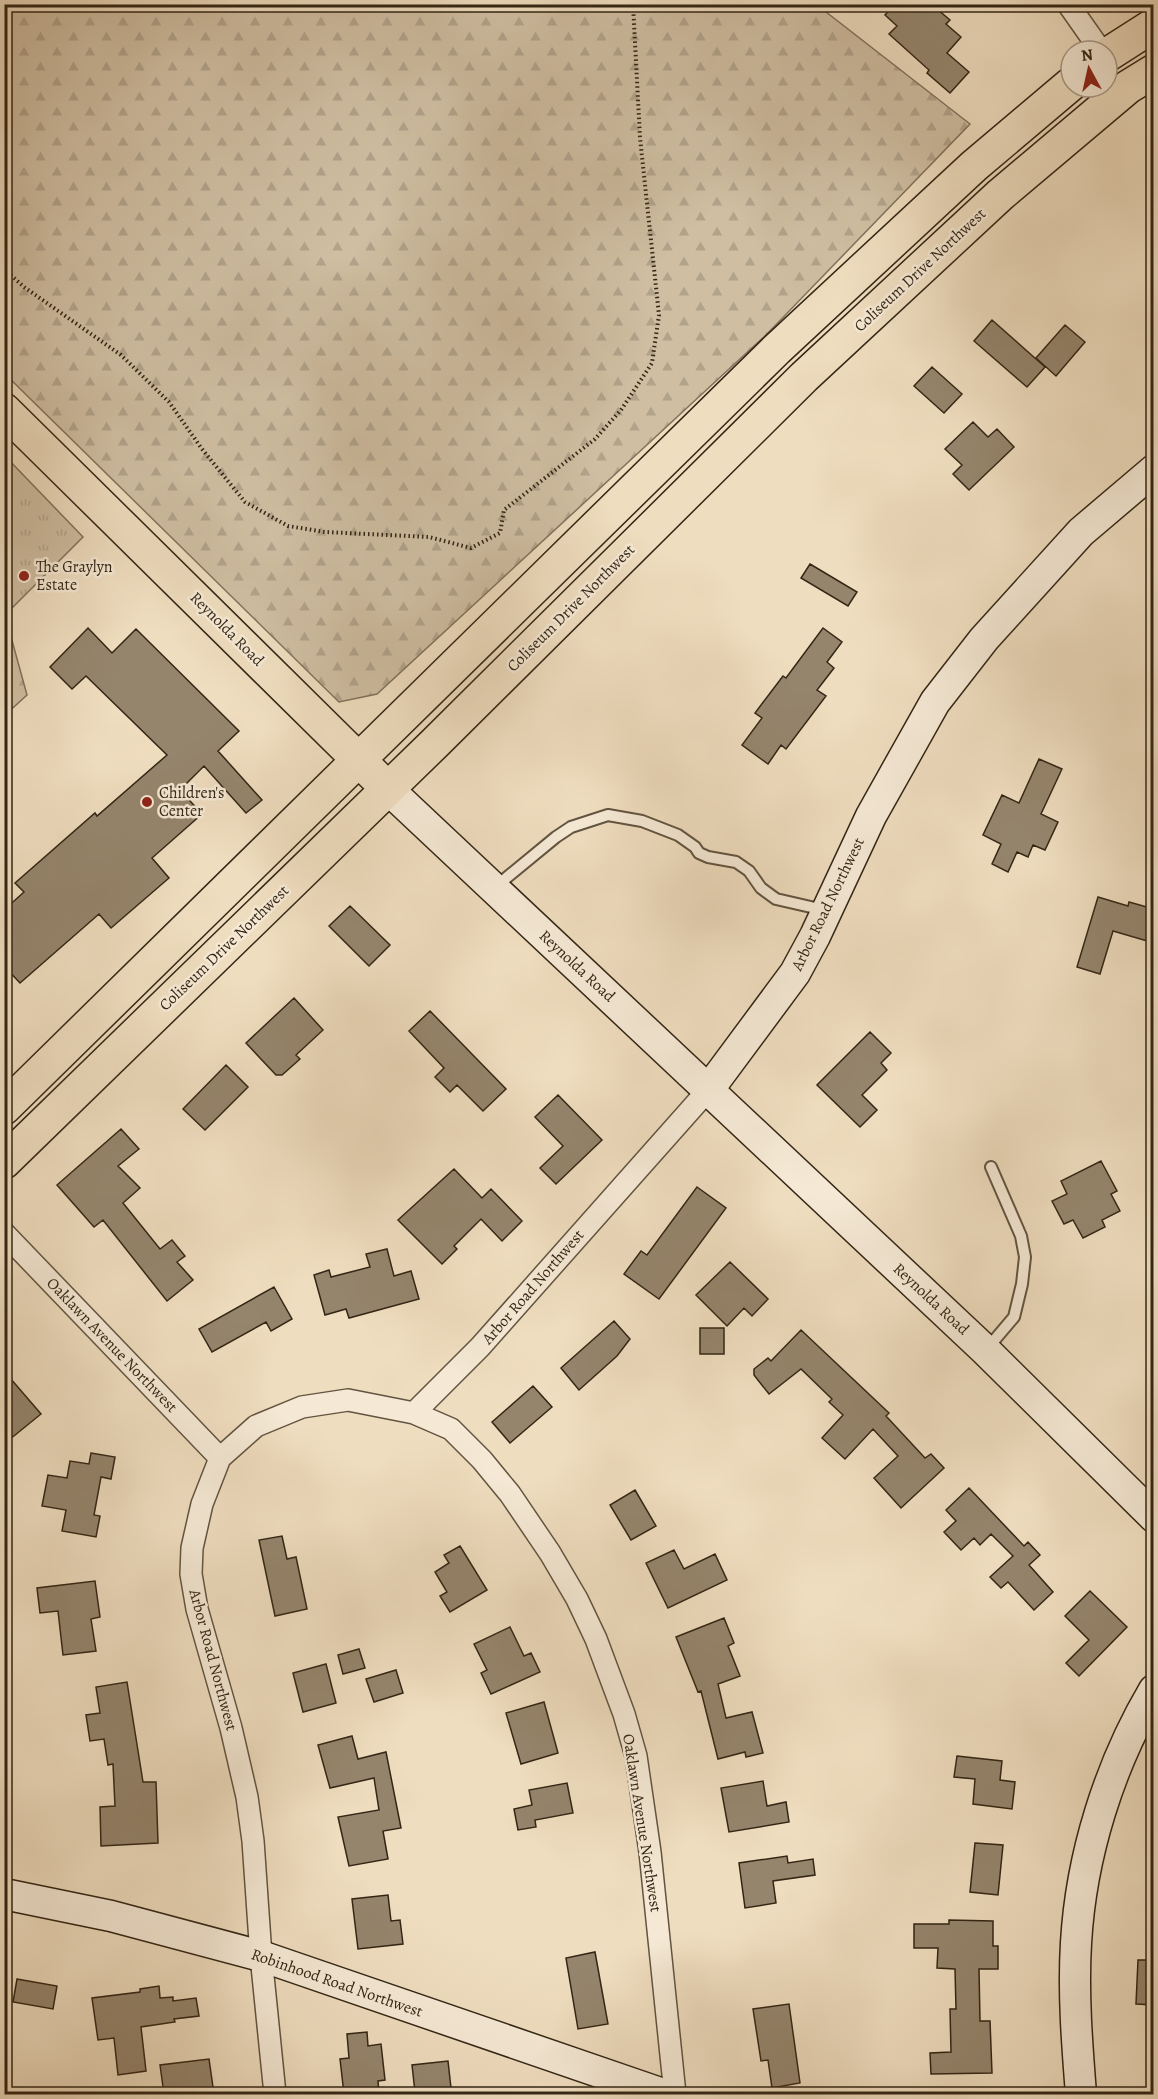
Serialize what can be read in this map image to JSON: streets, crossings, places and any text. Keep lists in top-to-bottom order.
{
  "streets": {
    "main road": [
      "Coliseum Drive Northwest",
      "Reynolda Road",
      "Arbor Road Northwest",
      "Robinhood Road Northwest"
    ],
    "street": ["Oaklawn Avenue Northwest"]
  },
  "crossings": [
    ["Coliseum Drive Northwest", "Reynolda Road"],
    ["Reynolda Road", "Arbor Road Northwest"],
    ["Arbor Road Northwest", "Oaklawn Avenue Northwest"],
    ["Arbor Road Northwest", "Robinhood Road Northwest"]
  ],
  "places": ["The Graylyn Estate", "Children's Center"],
  "north": "top"
}
